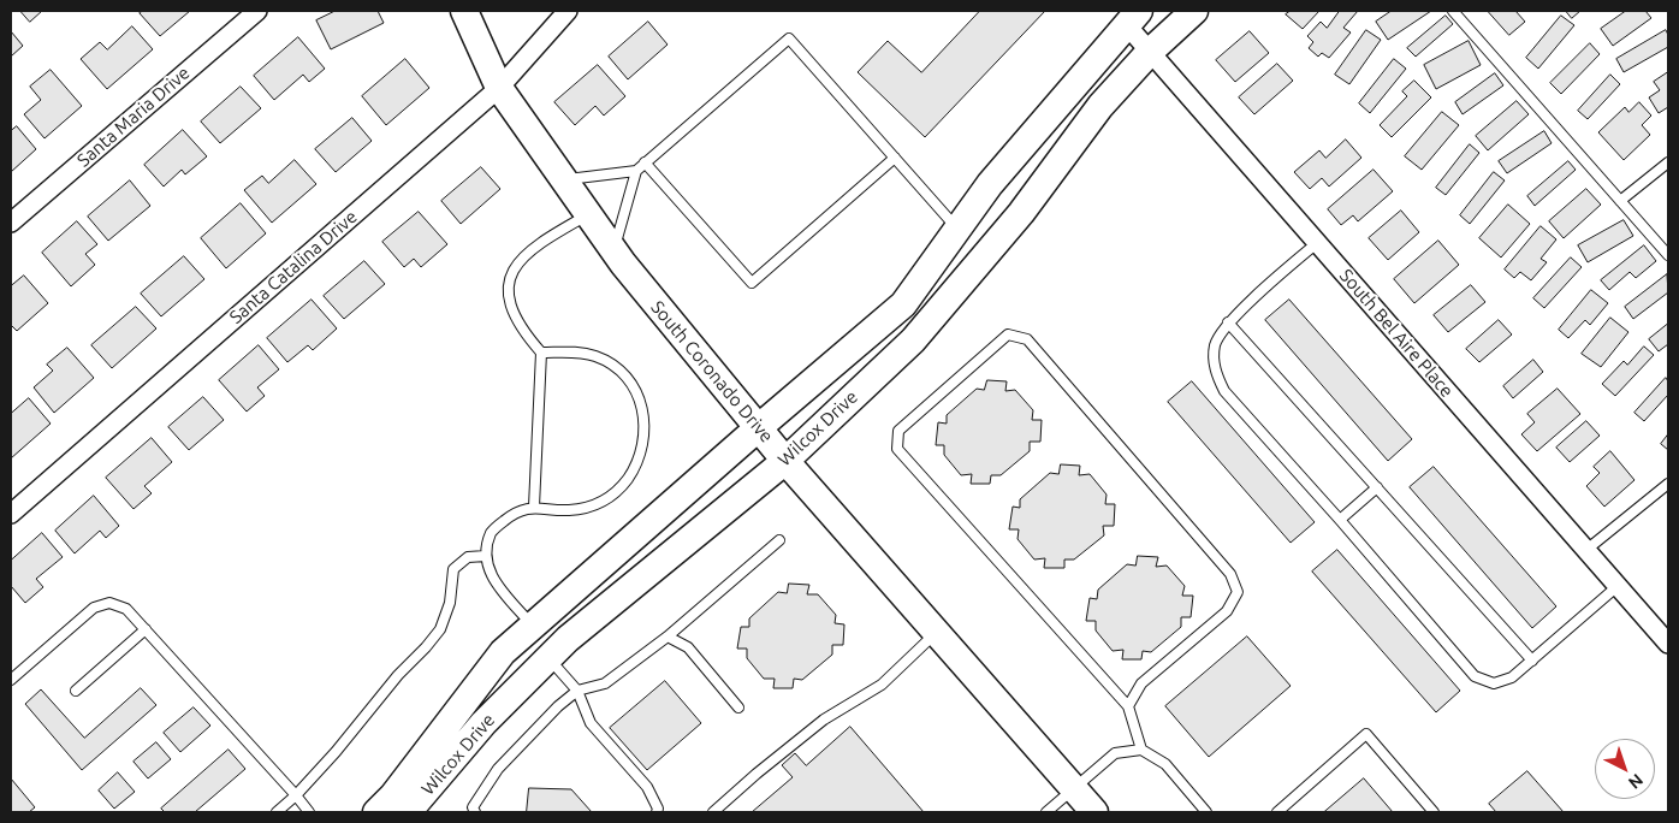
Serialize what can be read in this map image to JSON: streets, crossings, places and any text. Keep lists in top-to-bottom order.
{
  "streets": {
    "street": [
      "Santa Maria Drive",
      "Santa Catalina Drive",
      "South Bel Aire Place",
      "South Coronado Drive",
      "Wilcox Drive"
    ]
  },
  "crossings": [
    ["Santa Catalina Drive", "South Coronado Drive"],
    ["South Bel Aire Place", "Wilcox Drive"],
    ["South Coronado Drive", "Wilcox Drive"]
  ],
  "north": "bottom right"
}
